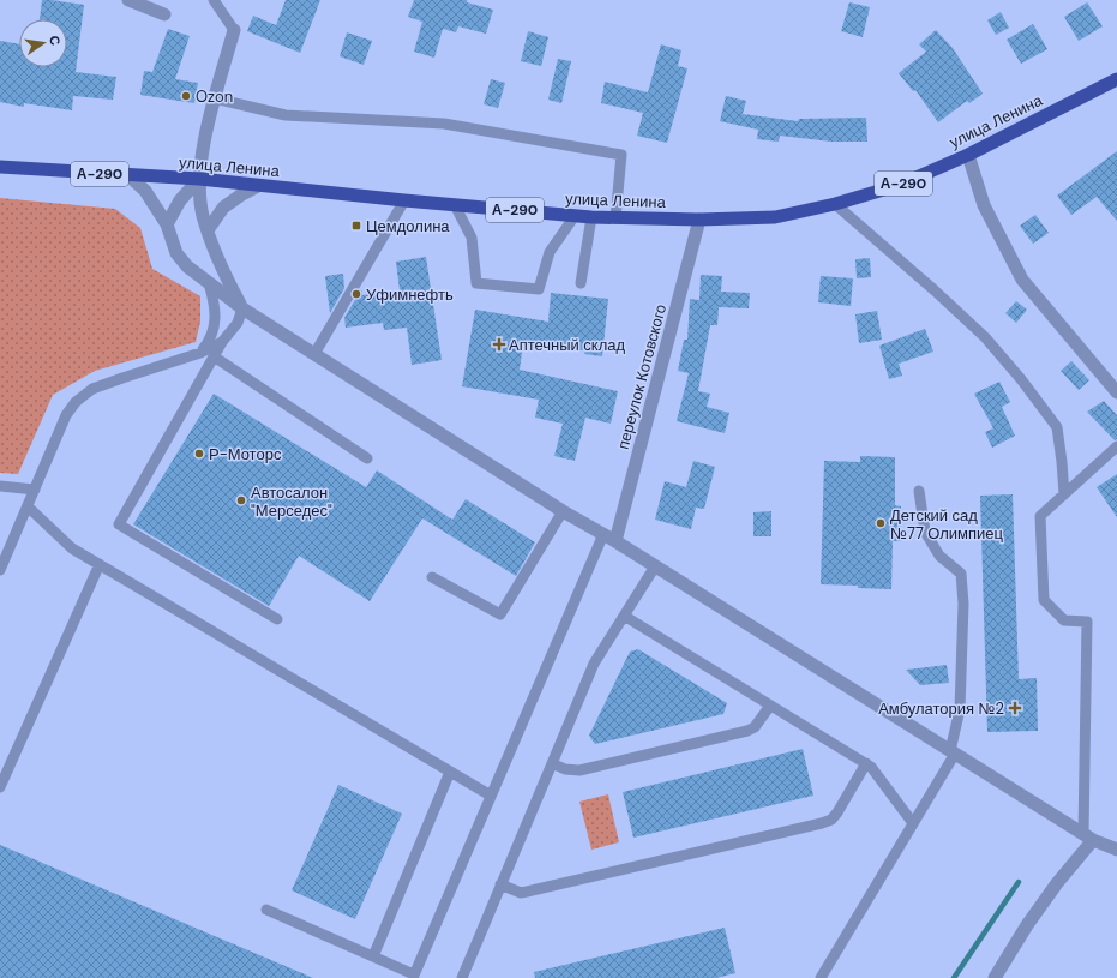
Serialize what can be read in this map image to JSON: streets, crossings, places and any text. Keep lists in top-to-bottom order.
{
  "streets": {
    "highway": ["улица Ленина", "А-290"],
    "street": ["переулок Котовского"]
  },
  "crossings": [
    ["улица Ленина", "переулок Котовского"]
  ],
  "places": {
    "other": [
      "Ozon",
      "Уфимнефть",
      "Р-Моторс",
      "Автосалон \"Мерседес\"",
      "Детский сад №77 Олимпиец"
    ],
    "transit": ["Цемдолина"],
    "health": ["Аптечный склад", "Амбулатория №2"]
  },
  "north": "right"
}
